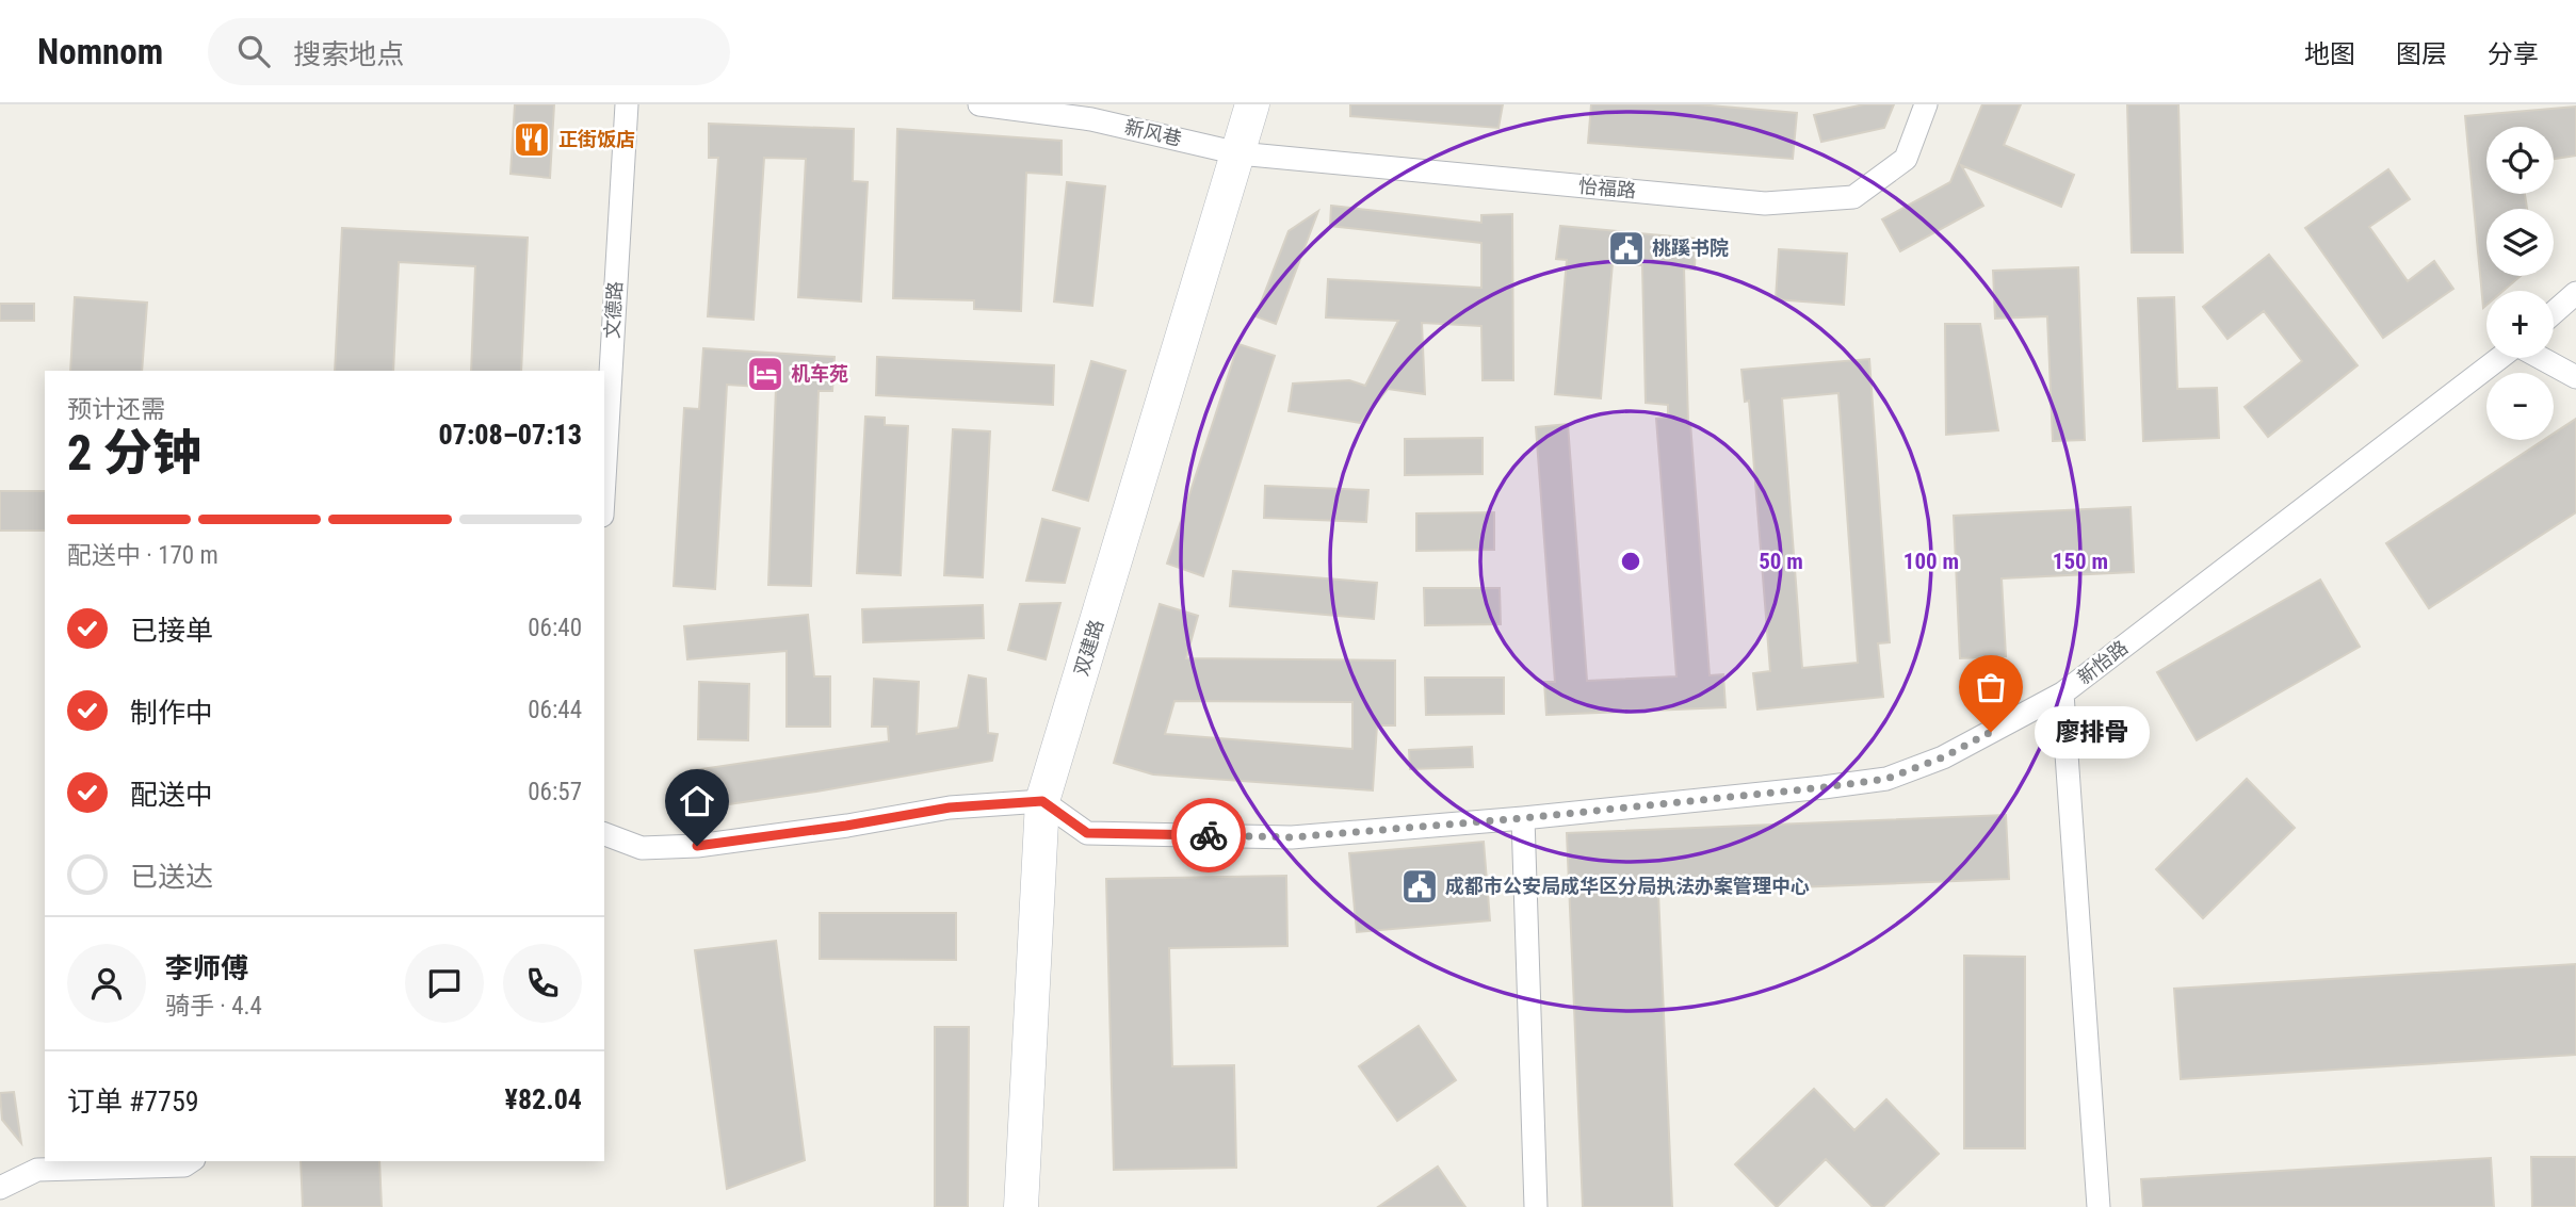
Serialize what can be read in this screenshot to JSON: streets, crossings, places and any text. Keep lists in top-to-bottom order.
{
  "streets": {
    "street": [
      "新风巷",
      "怡福路",
      "文德路",
      "双建路",
      "新怡路"
    ]
  },
  "crossings": [
    ["新风巷", "怡福路"],
    ["新风巷", "双建路"],
    ["怡福路", "双建路"],
    ["双建路", "新怡路"]
  ],
  "places": {
    "restaurant": ["正街饭店"],
    "public building": ["桃蹊书院", "成都市公安局成华区分局执法办案管理中心"],
    "hotel": ["机车苑"],
    "other": ["廖排骨"]
  },
  "page": {
    "header": "Nomnom",
    "search": "搜索地点",
    "nav": ["地图", "图层", "分享"],
    "map_buttons": ["+", "−"],
    "heading": ["2 分钟", "预计还需", "07:08–07:13"],
    "panel": [
      "李师傅",
      "骑手 · 4.4",
      "订单 #7759",
      "¥82.04"
    ],
    "bar": "配送中 · 170 m",
    "list": [
      ["已接单", "06:40"],
      ["制作中", "06:44"],
      ["配送中", "06:57"],
      "已送达"
    ],
    "bubble": "廖排骨"
  },
  "rings": ["50 m", "100 m", "150 m"]
}
